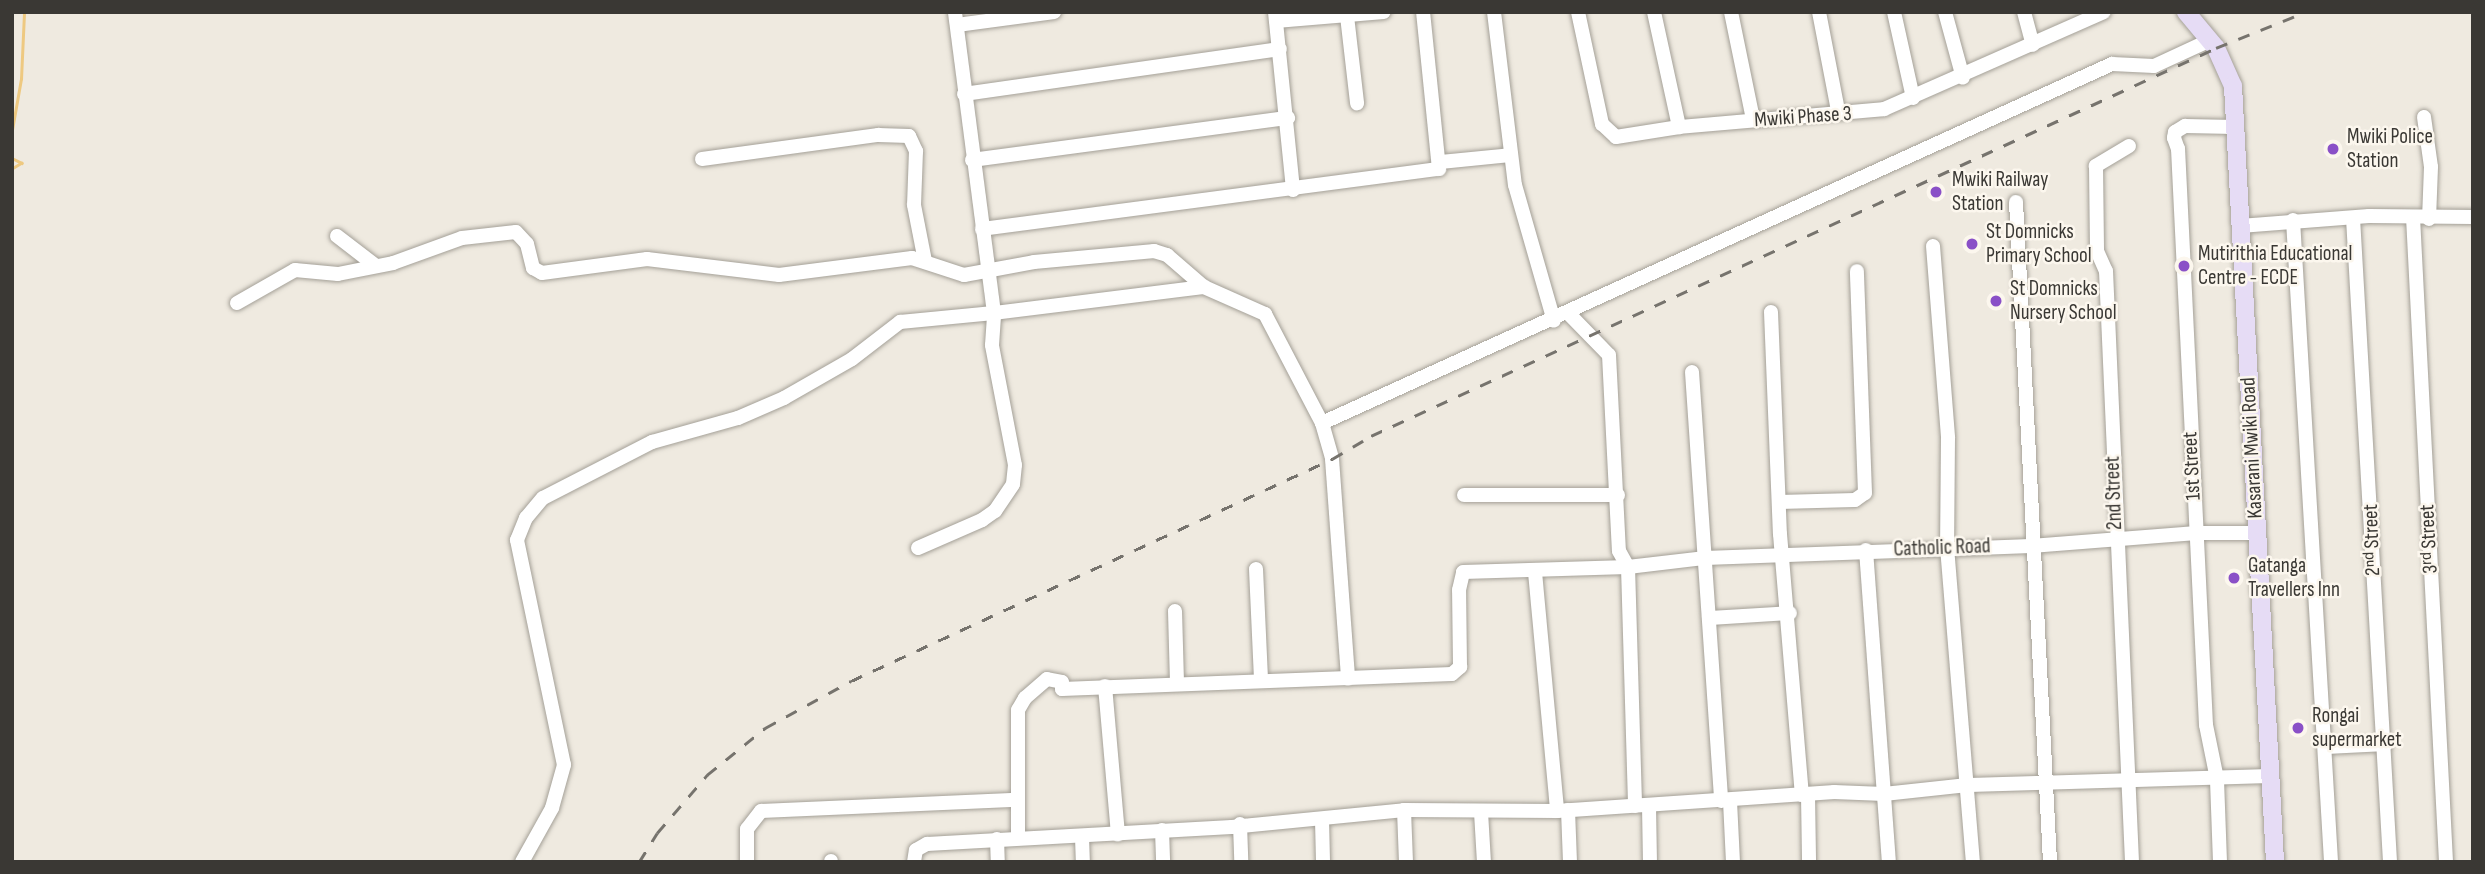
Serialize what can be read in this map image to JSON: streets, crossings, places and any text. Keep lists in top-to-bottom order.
{
  "streets": {
    "main road": ["Kasarani Mwiki Road"],
    "street": [
      "Mwiki Phase 3",
      "1st Street",
      "2nd Street",
      "3ʳᵈ Street",
      "2ⁿᵈ Street",
      "Catholic Road"
    ]
  },
  "crossings": [
    ["Kasarani Mwiki Road", "1st Street"],
    ["Kasarani Mwiki Road", "Catholic Road"],
    ["1st Street", "Catholic Road"],
    ["2nd Street", "Catholic Road"]
  ],
  "places": [
    "Mwiki Police Station",
    "Mwiki Railway Station",
    "St Domnicks Primary School",
    "Mutirithia Educational Centre - ECDE",
    "St Domnicks Nursery School",
    "Gatanga Travellers Inn",
    "Rongai supermarket"
  ]
}
